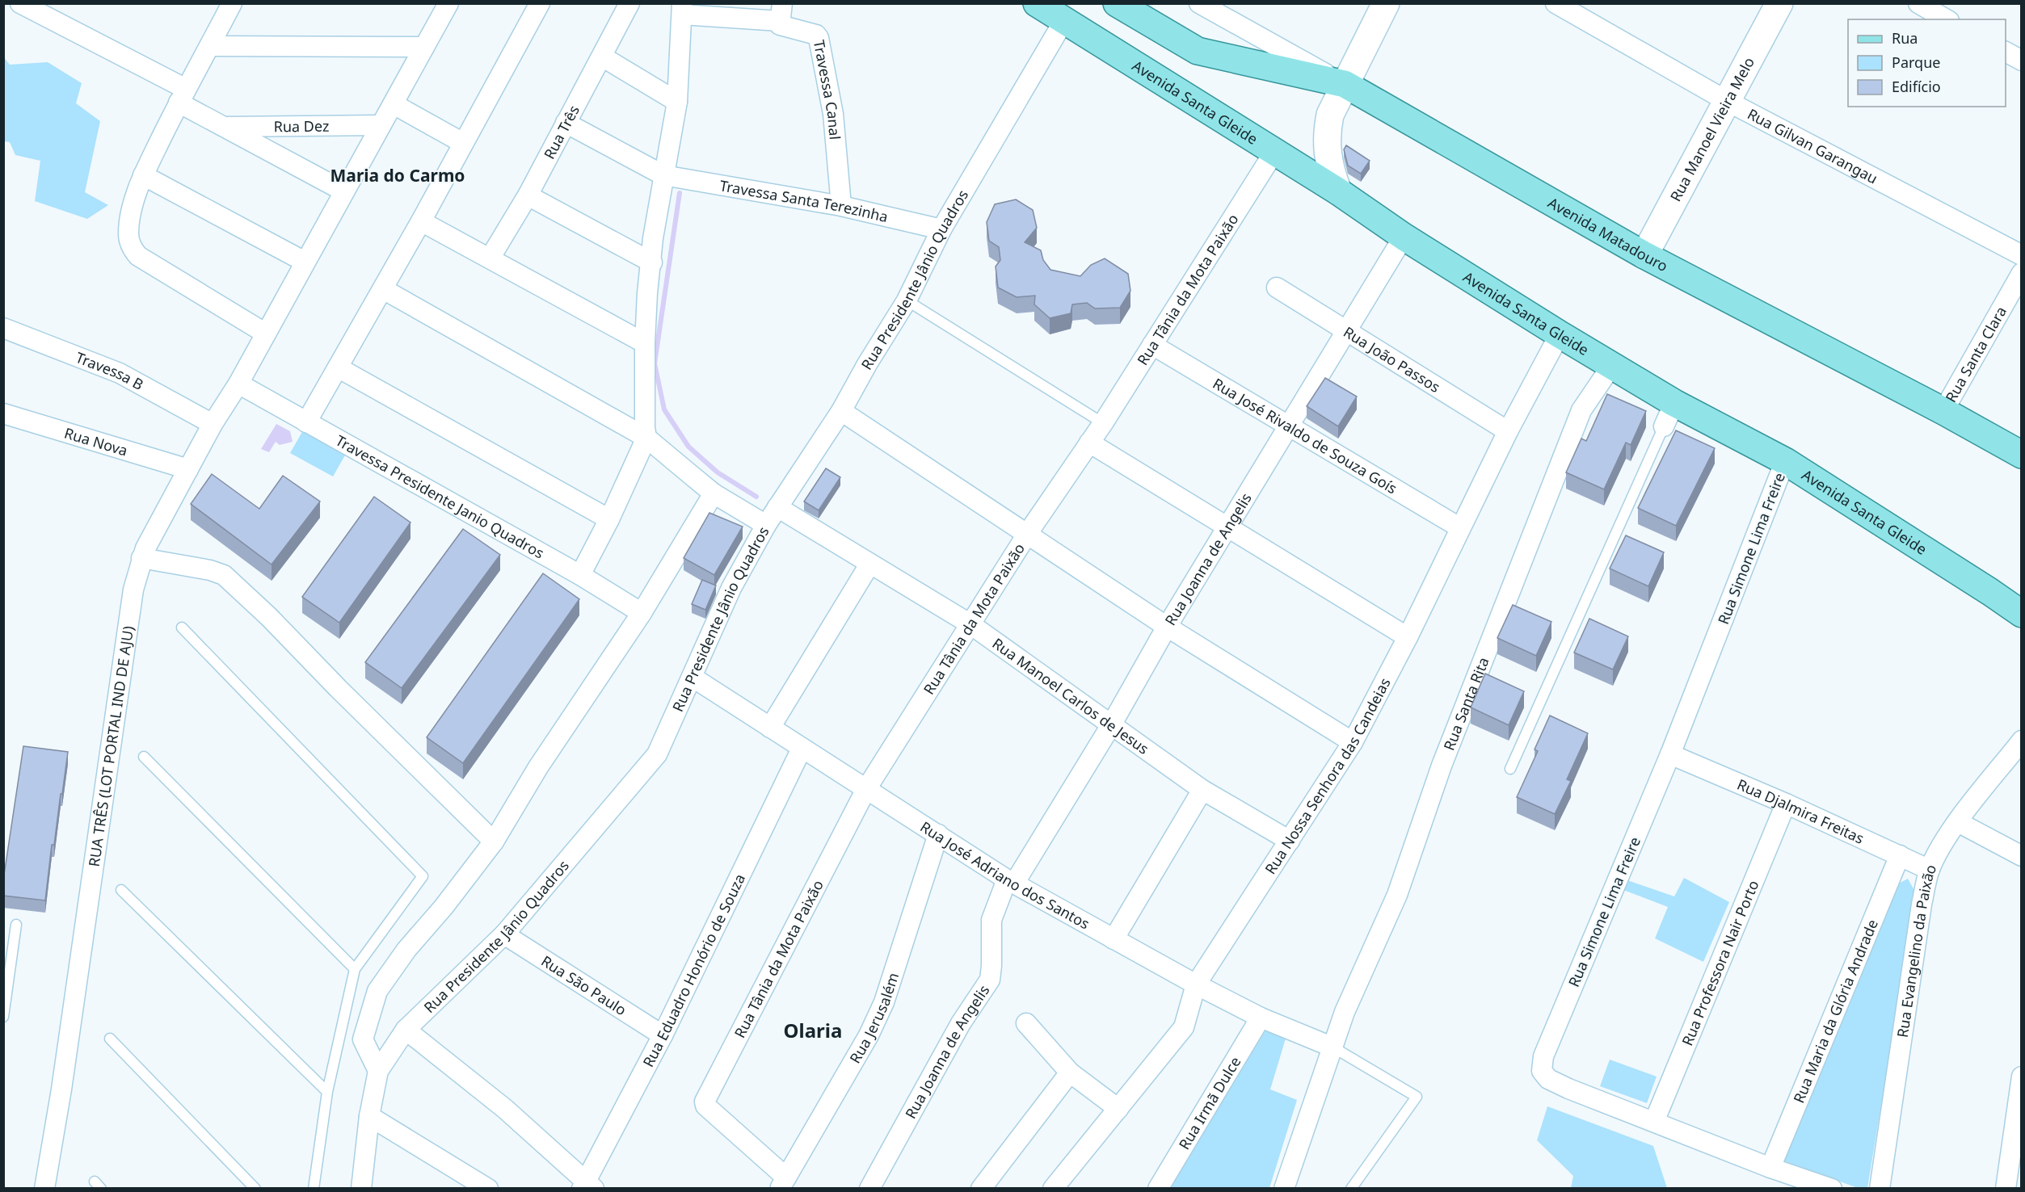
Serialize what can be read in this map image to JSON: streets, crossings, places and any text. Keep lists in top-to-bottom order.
{
  "streets": {
    "main road": ["Avenida Santa Gleide", "Avenida Matadouro"],
    "street": [
      "Travessa Canal",
      "Rua Dez",
      "Rua Manoel Vieira Melo",
      "Rua Três",
      "Rua Gilvan Garangau",
      "Travessa Santa Terezinha",
      "Rua Presidente Jânio Quadros",
      "Rua Tânia da Mota Paixão",
      "Rua Santa Clara",
      "Rua João Passos",
      "Travessa B",
      "Rua José Rivaldo de Souza Goís",
      "Rua Nova",
      "Travessa Presidente Janio Quadros",
      "Rua Simone Lima Freire",
      "Rua Joanna de Angelis",
      "Rua Manoel Carlos de Jesus",
      "Rua Santa Rita",
      "RUA TRÊS (LOT PORTAL IND DE AJU)",
      "Rua Nossa Senhora das Candeias",
      "Rua Djalmira Freitas",
      "Rua José Adriano dos Santos",
      "Rua Evangelino da Paixão",
      "Rua Professora Nair Porto",
      "Rua Eduadro Honório de Souza",
      "Rua São Paulo",
      "Rua Maria da Glória Andrade",
      "Rua Jerusalém",
      "Rua Irmã Dulce"
    ]
  },
  "crossings": [
    ["Travessa Canal", "Travessa Santa Terezinha"],
    ["Avenida Santa Gleide", "Rua Presidente Jânio Quadros"],
    ["Avenida Santa Gleide", "Rua Tânia da Mota Paixão"],
    ["Avenida Santa Gleide", "Rua Simone Lima Freire"],
    ["Avenida Santa Gleide", "Rua Joanna de Angelis"],
    ["Avenida Santa Gleide", "Rua Santa Rita"],
    ["Avenida Santa Gleide", "Rua Nossa Senhora das Candeias"],
    ["Rua Dez", "RUA TRÊS (LOT PORTAL IND DE AJU)"],
    ["Rua Manoel Vieira Melo", "Rua Gilvan Garangau"],
    ["Rua Manoel Vieira Melo", "Avenida Matadouro"],
    ["Rua Três", "Travessa Santa Terezinha"],
    ["Travessa Santa Terezinha", "Rua Presidente Jânio Quadros"],
    ["Avenida Matadouro", "Rua Santa Clara"],
    ["Rua Presidente Jânio Quadros", "Rua Manoel Carlos de Jesus"],
    ["Rua Presidente Jânio Quadros", "Rua José Adriano dos Santos"],
    ["Rua Presidente Jânio Quadros", "Rua São Paulo"],
    ["Rua Tânia da Mota Paixão", "Rua José Rivaldo de Souza Goís"],
    ["Rua Tânia da Mota Paixão", "Rua Manoel Carlos de Jesus"],
    ["Rua Tânia da Mota Paixão", "Rua José Adriano dos Santos"],
    ["Rua Tânia da Mota Paixão", "Rua Jerusalém"],
    ["Rua João Passos", "Rua Joanna de Angelis"],
    ["Rua João Passos", "Rua Nossa Senhora das Candeias"],
    ["Travessa B", "RUA TRÊS (LOT PORTAL IND DE AJU)"],
    ["Rua José Rivaldo de Souza Goís", "Rua Joanna de Angelis"],
    ["Rua José Rivaldo de Souza Goís", "Rua Nossa Senhora das Candeias"],
    ["Rua Nova", "RUA TRÊS (LOT PORTAL IND DE AJU)"],
    ["Travessa Presidente Janio Quadros", "RUA TRÊS (LOT PORTAL IND DE AJU)"],
    ["Rua Simone Lima Freire", "Rua Djalmira Freitas"],
    ["Rua Simone Lima Freire", "Rua Professora Nair Porto"],
    ["Rua Simone Lima Freire", "Rua Maria da Glória Andrade"],
    ["Rua Joanna de Angelis", "Rua Manoel Carlos de Jesus"],
    ["Rua Joanna de Angelis", "Rua José Adriano dos Santos"],
    ["Rua Manoel Carlos de Jesus", "Rua Nossa Senhora das Candeias"],
    ["Rua Santa Rita", "Rua José Adriano dos Santos"],
    ["Rua Nossa Senhora das Candeias", "Rua José Adriano dos Santos"],
    ["Rua Djalmira Freitas", "Rua Evangelino da Paixão"],
    ["Rua Djalmira Freitas", "Rua Professora Nair Porto"],
    ["Rua Djalmira Freitas", "Rua Maria da Glória Andrade"],
    ["Rua José Adriano dos Santos", "Rua Eduadro Honório de Souza"],
    ["Rua José Adriano dos Santos", "Rua Jerusalém"],
    ["Rua José Adriano dos Santos", "Rua Irmã Dulce"],
    ["Rua Eduadro Honório de Souza", "Rua São Paulo"]
  ],
  "districts": ["Maria do Carmo", "Olaria"],
  "legend": ["Rua", "Parque", "Edifício"]
}
